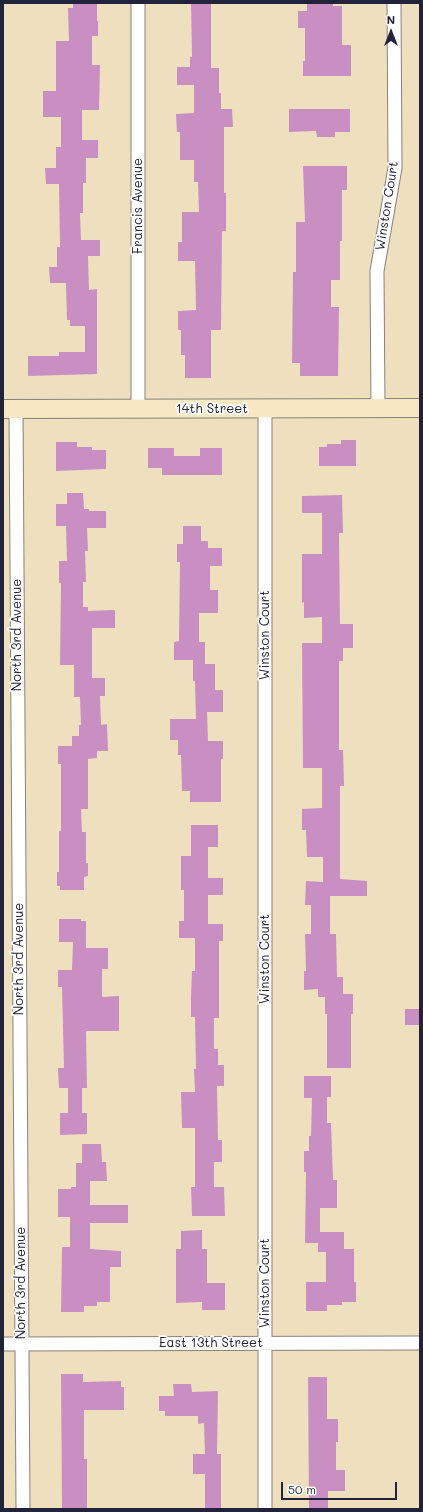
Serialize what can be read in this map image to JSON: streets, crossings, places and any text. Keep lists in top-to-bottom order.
{
  "streets": {
    "street": [
      "Francis Avenue",
      "Winston Court",
      "14th Street",
      "North 3rd Avenue",
      "East 13th Street"
    ]
  },
  "crossings": [
    ["Francis Avenue", "14th Street"],
    ["Winston Court", "14th Street"],
    ["Winston Court", "East 13th Street"],
    ["14th Street", "North 3rd Avenue"],
    ["North 3rd Avenue", "East 13th Street"]
  ],
  "scale_bar": "50 m",
  "north": "top"
}
